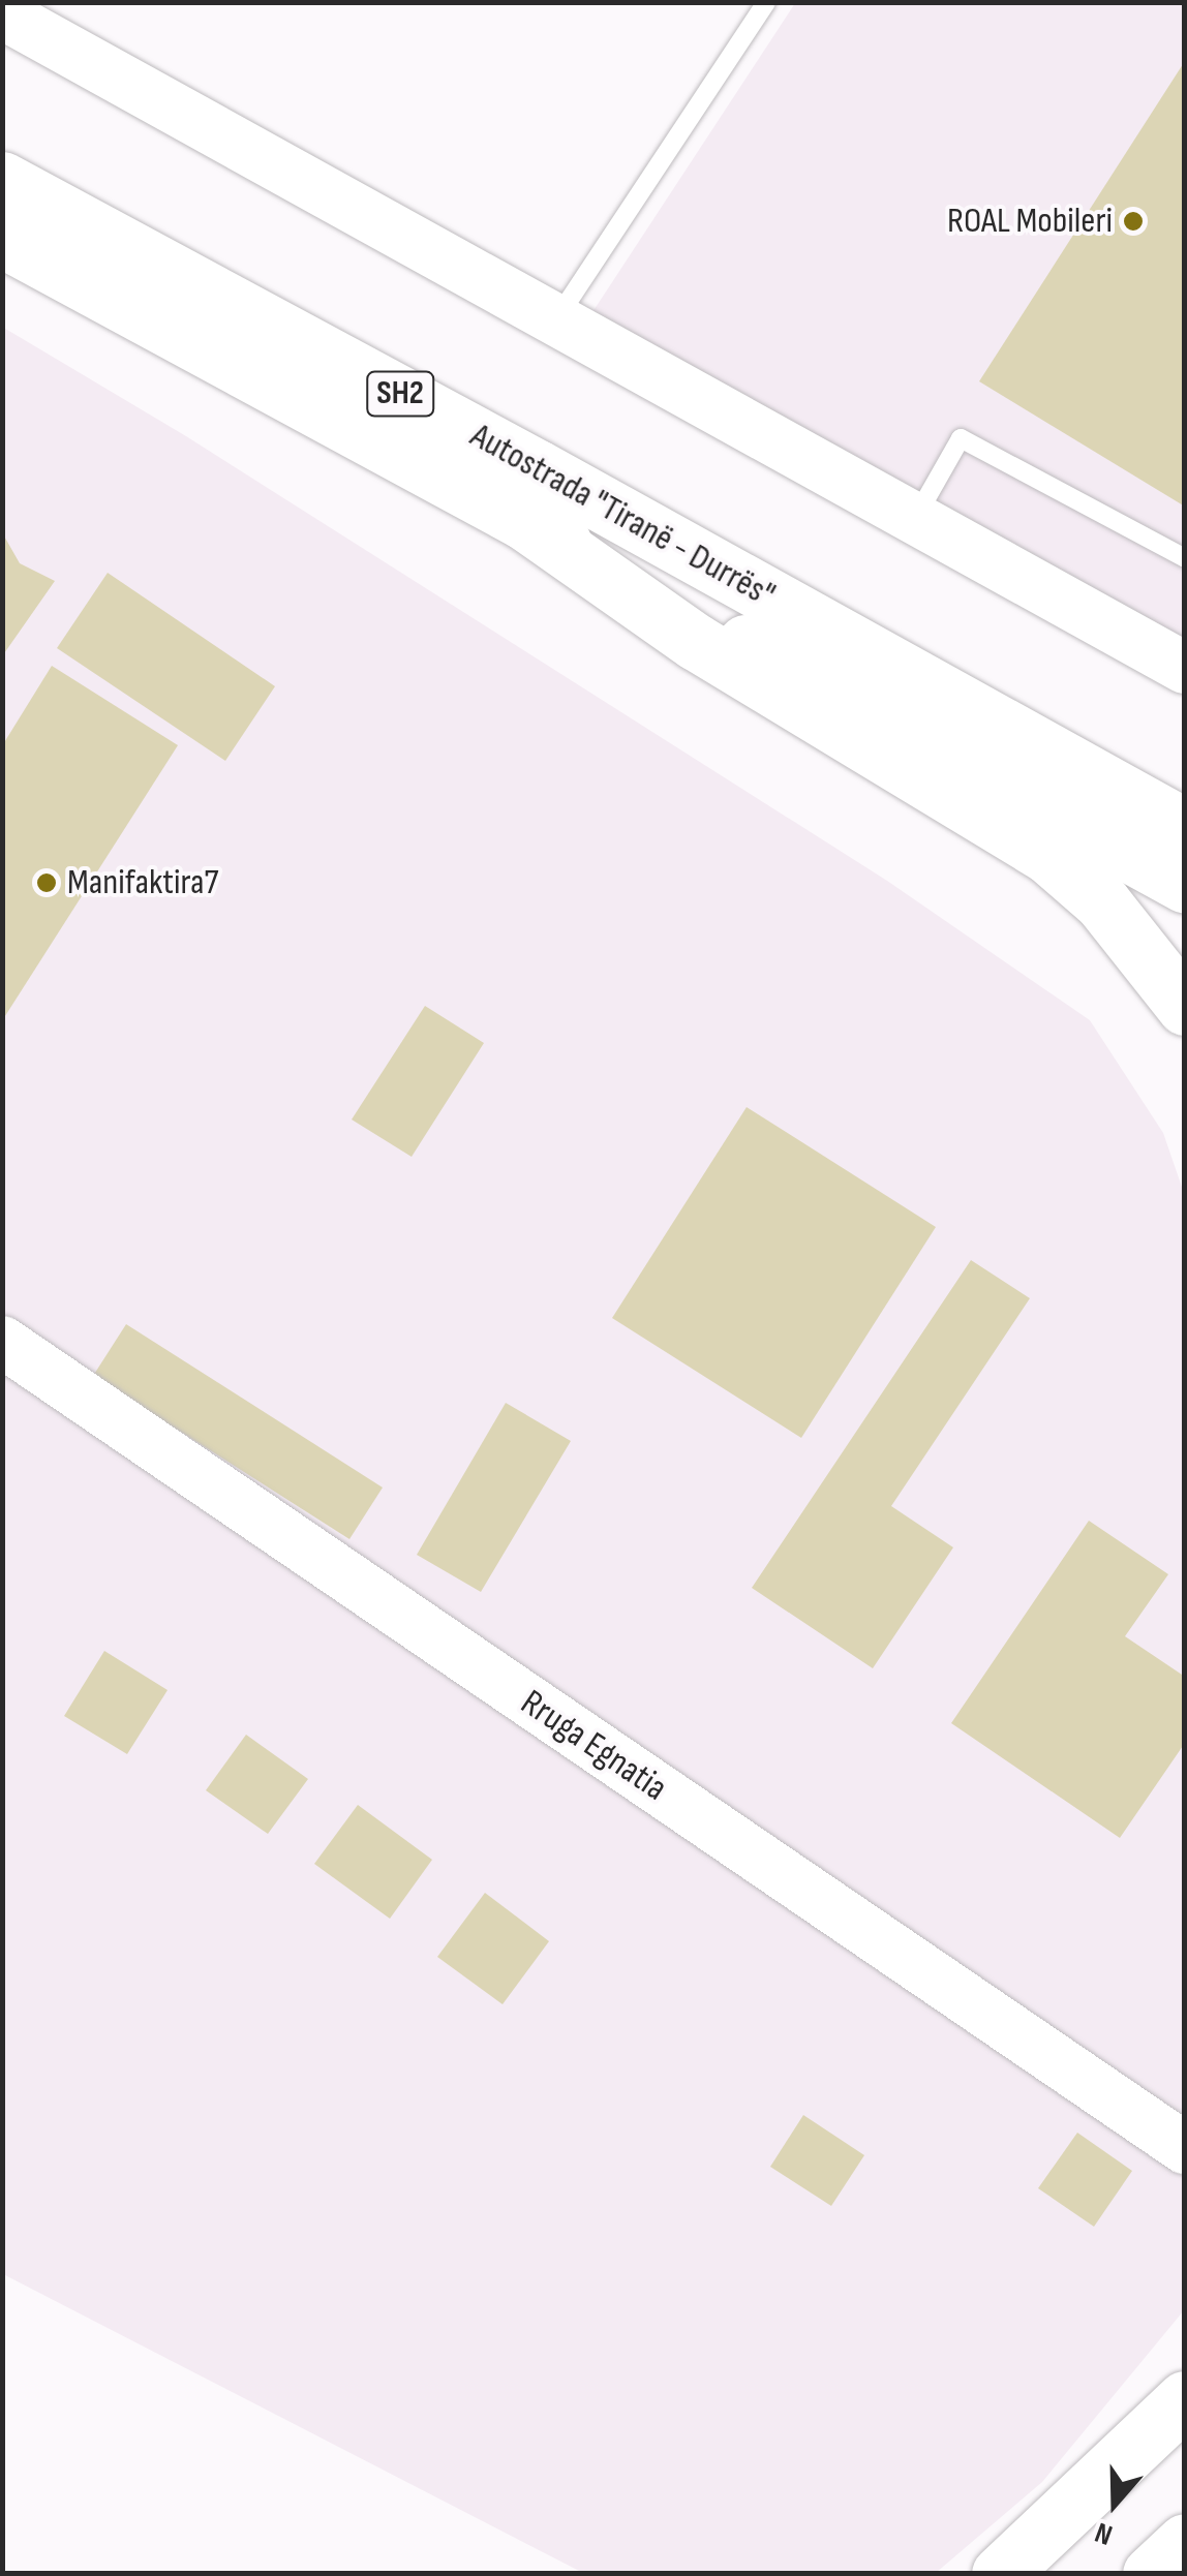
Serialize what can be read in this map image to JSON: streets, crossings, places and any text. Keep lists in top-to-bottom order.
{
  "streets": {
    "highway": ["SH2", "Autostrada \"Tiranë - Durrës\""],
    "main road": ["Rruga Egnatia"]
  },
  "places": ["ROAL Mobileri", "Manifaktira7"],
  "north": "bottom"
}
